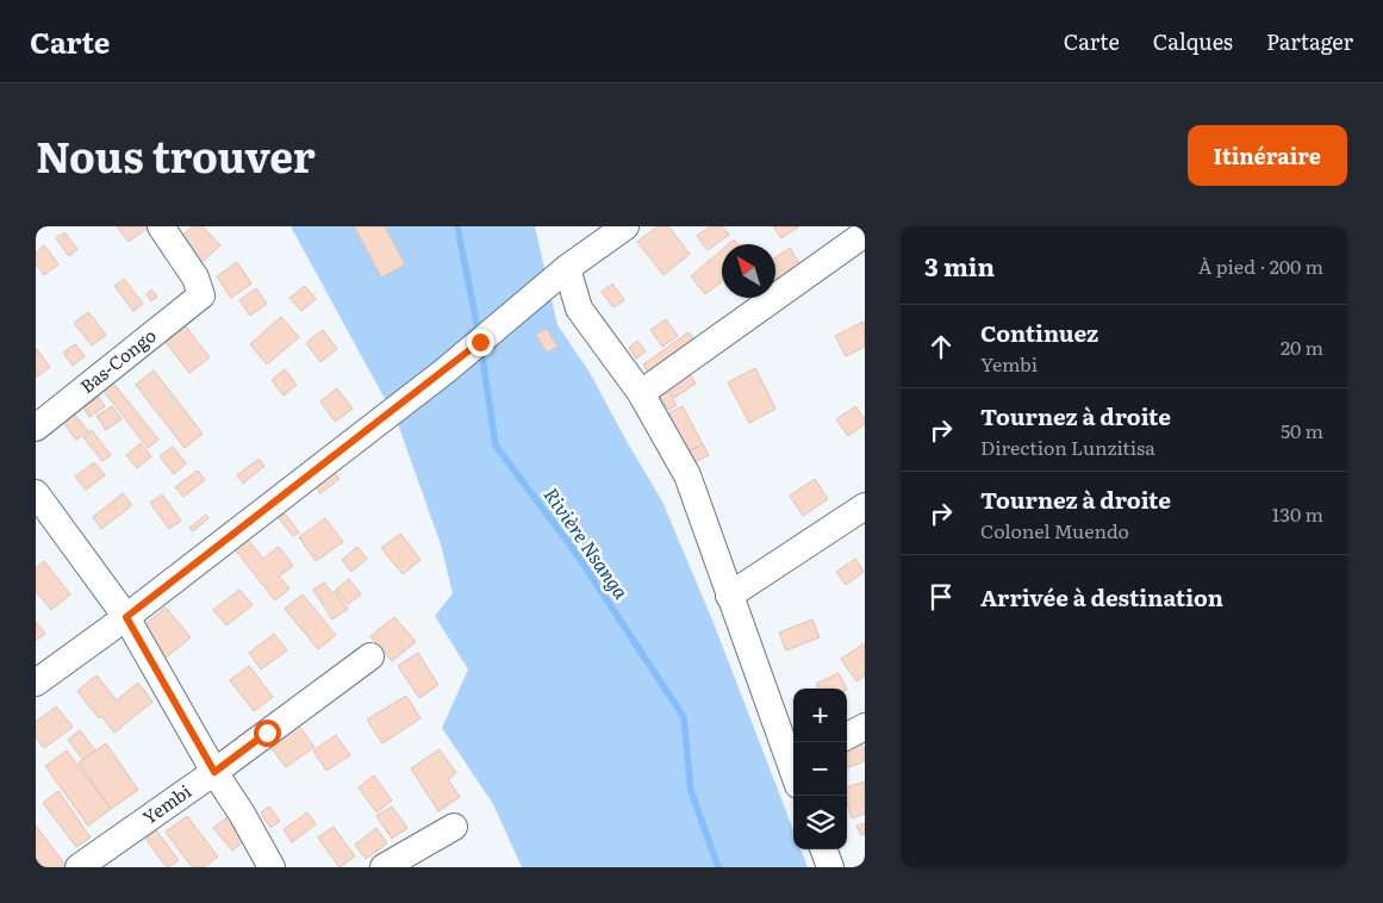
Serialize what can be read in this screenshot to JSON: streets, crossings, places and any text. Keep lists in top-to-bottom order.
{
  "streets": {
    "street": ["Bas-Congo", "Yembi"]
  },
  "water": ["Rivière Nsanga"],
  "north": "top left",
  "page": {
    "header": "Carte",
    "nav": ["Carte", "Calques", "Partager"],
    "title": "Nous trouver",
    "buttons": "Itinéraire",
    "heading": ["3 min", "À pied · 200 m"],
    "list": [
      ["Continuez", "Yembi", "20 m"],
      ["Tournez à droite", "Direction Lunzitisa", "50 m"],
      ["Tournez à droite", "Colonel Muendo", "130 m"],
      "Arrivée à destination"
    ],
    "map_buttons": ["+", "−"]
  }
}
